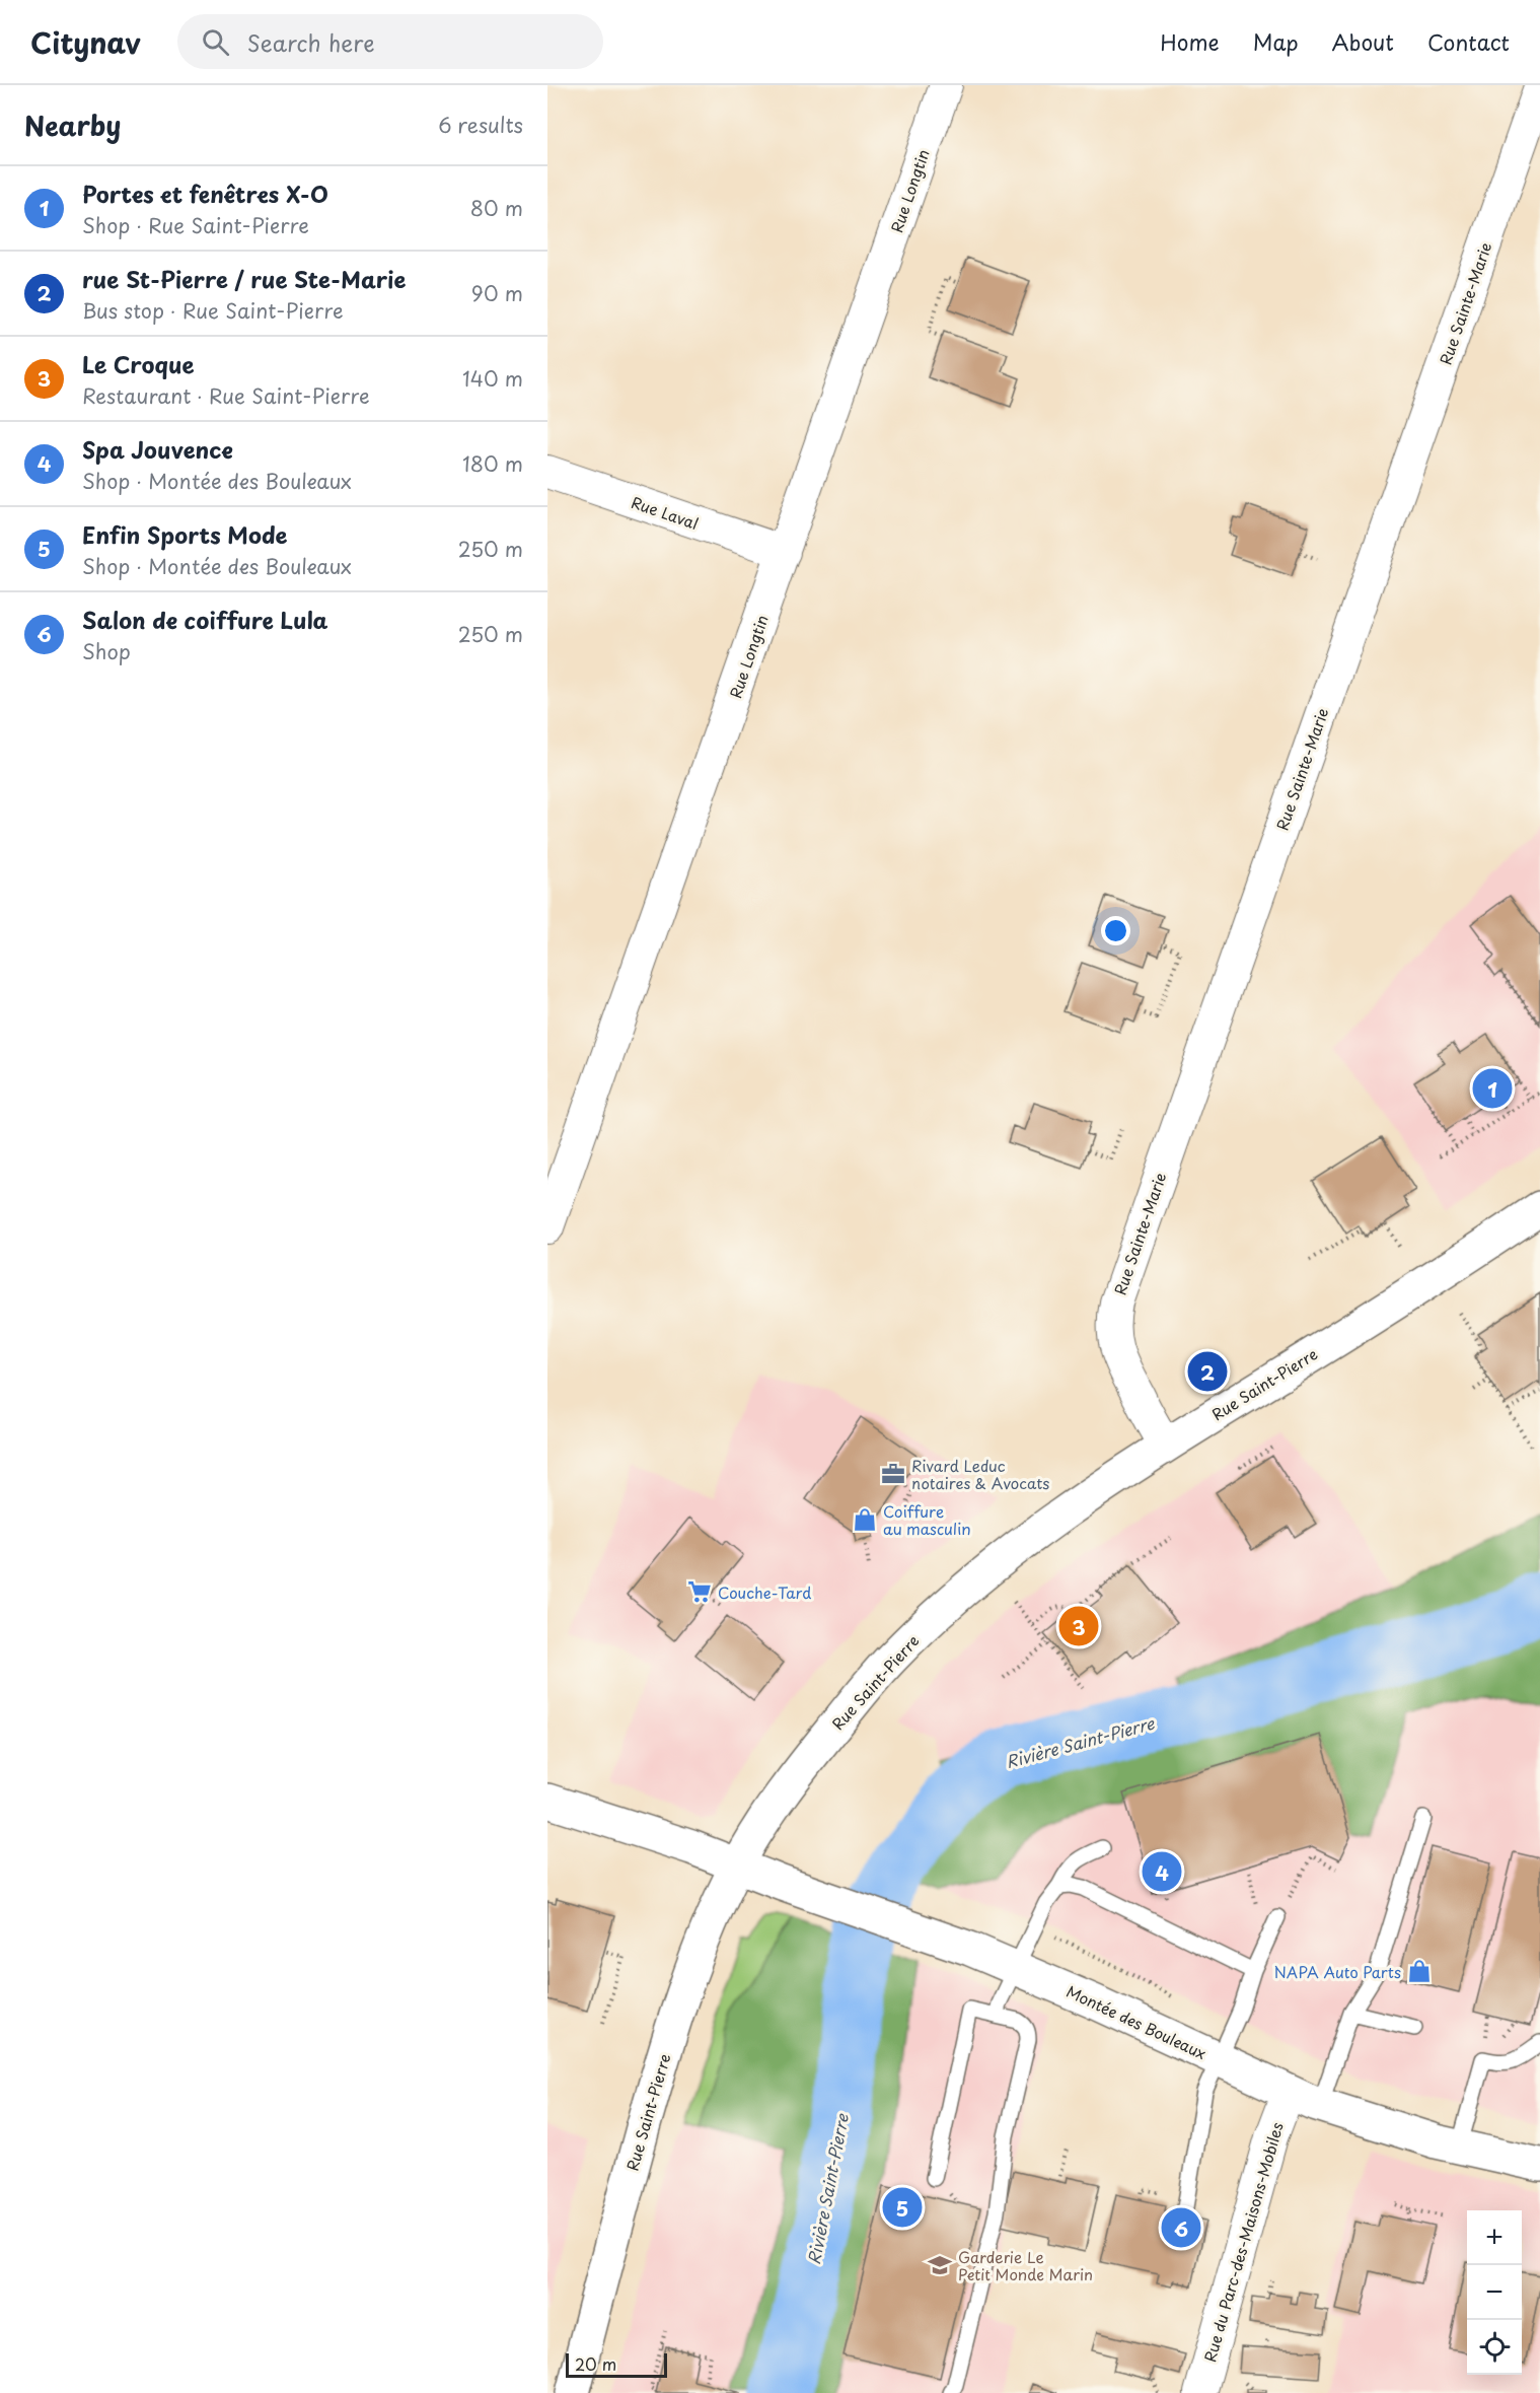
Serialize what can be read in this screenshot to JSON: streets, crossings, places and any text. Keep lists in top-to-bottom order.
{
  "streets": {
    "main road": ["Rue Saint-Pierre", "Montée des Bouleaux"],
    "street": [
      "Rue Longtin",
      "Rue Sainte-Marie",
      "Rue Laval",
      "Rue du Parc-des-Maisons-Mobiles"
    ]
  },
  "crossings": [
    ["Rue Longtin", "Rue Laval"],
    ["Rue Sainte-Marie", "Rue Saint-Pierre"],
    ["Rue Saint-Pierre", "Montée des Bouleaux"],
    ["Montée des Bouleaux", "Rue du Parc-des-Maisons-Mobiles"]
  ],
  "water": ["Rivière Saint-Pierre"],
  "places": {
    "office": ["Rivard Leduc notaires & Avocats"],
    "shop": ["Coiffure au masculin", "NAPA Auto Parts"],
    "supermarket": ["Couche-Tard"],
    "school or university": ["Garderie Le Petit Monde Marin"]
  },
  "scale_bar": "20 m",
  "page": {
    "header": "Citynav",
    "search": "Search here",
    "nav": [
      "Home",
      "Map",
      "About",
      "Contact"
    ],
    "heading": ["Nearby", "6 results"],
    "list": [
      {
        "mark": "1",
        "name": "Portes et fenêtres X-O",
        "note": "Shop · Rue Saint-Pierre",
        "value": "80 m"
      },
      {
        "mark": "2",
        "name": "rue St-Pierre / rue Ste-Marie",
        "note": "Bus stop · Rue Saint-Pierre",
        "value": "90 m"
      },
      {
        "mark": "3",
        "name": "Le Croque",
        "note": "Restaurant · Rue Saint-Pierre",
        "value": "140 m"
      },
      {
        "mark": "4",
        "name": "Spa Jouvence",
        "note": "Shop · Montée des Bouleaux",
        "value": "180 m"
      },
      {
        "mark": "5",
        "name": "Enfin Sports Mode",
        "note": "Shop · Montée des Bouleaux",
        "value": "250 m"
      },
      {
        "mark": "6",
        "name": "Salon de coiffure Lula",
        "note": "Shop",
        "value": "250 m"
      }
    ],
    "pins": [
      "1",
      "2",
      "3",
      "4",
      "5",
      "6"
    ],
    "map_buttons": ["+", "−"],
    "scale": "20 m"
  }
}
